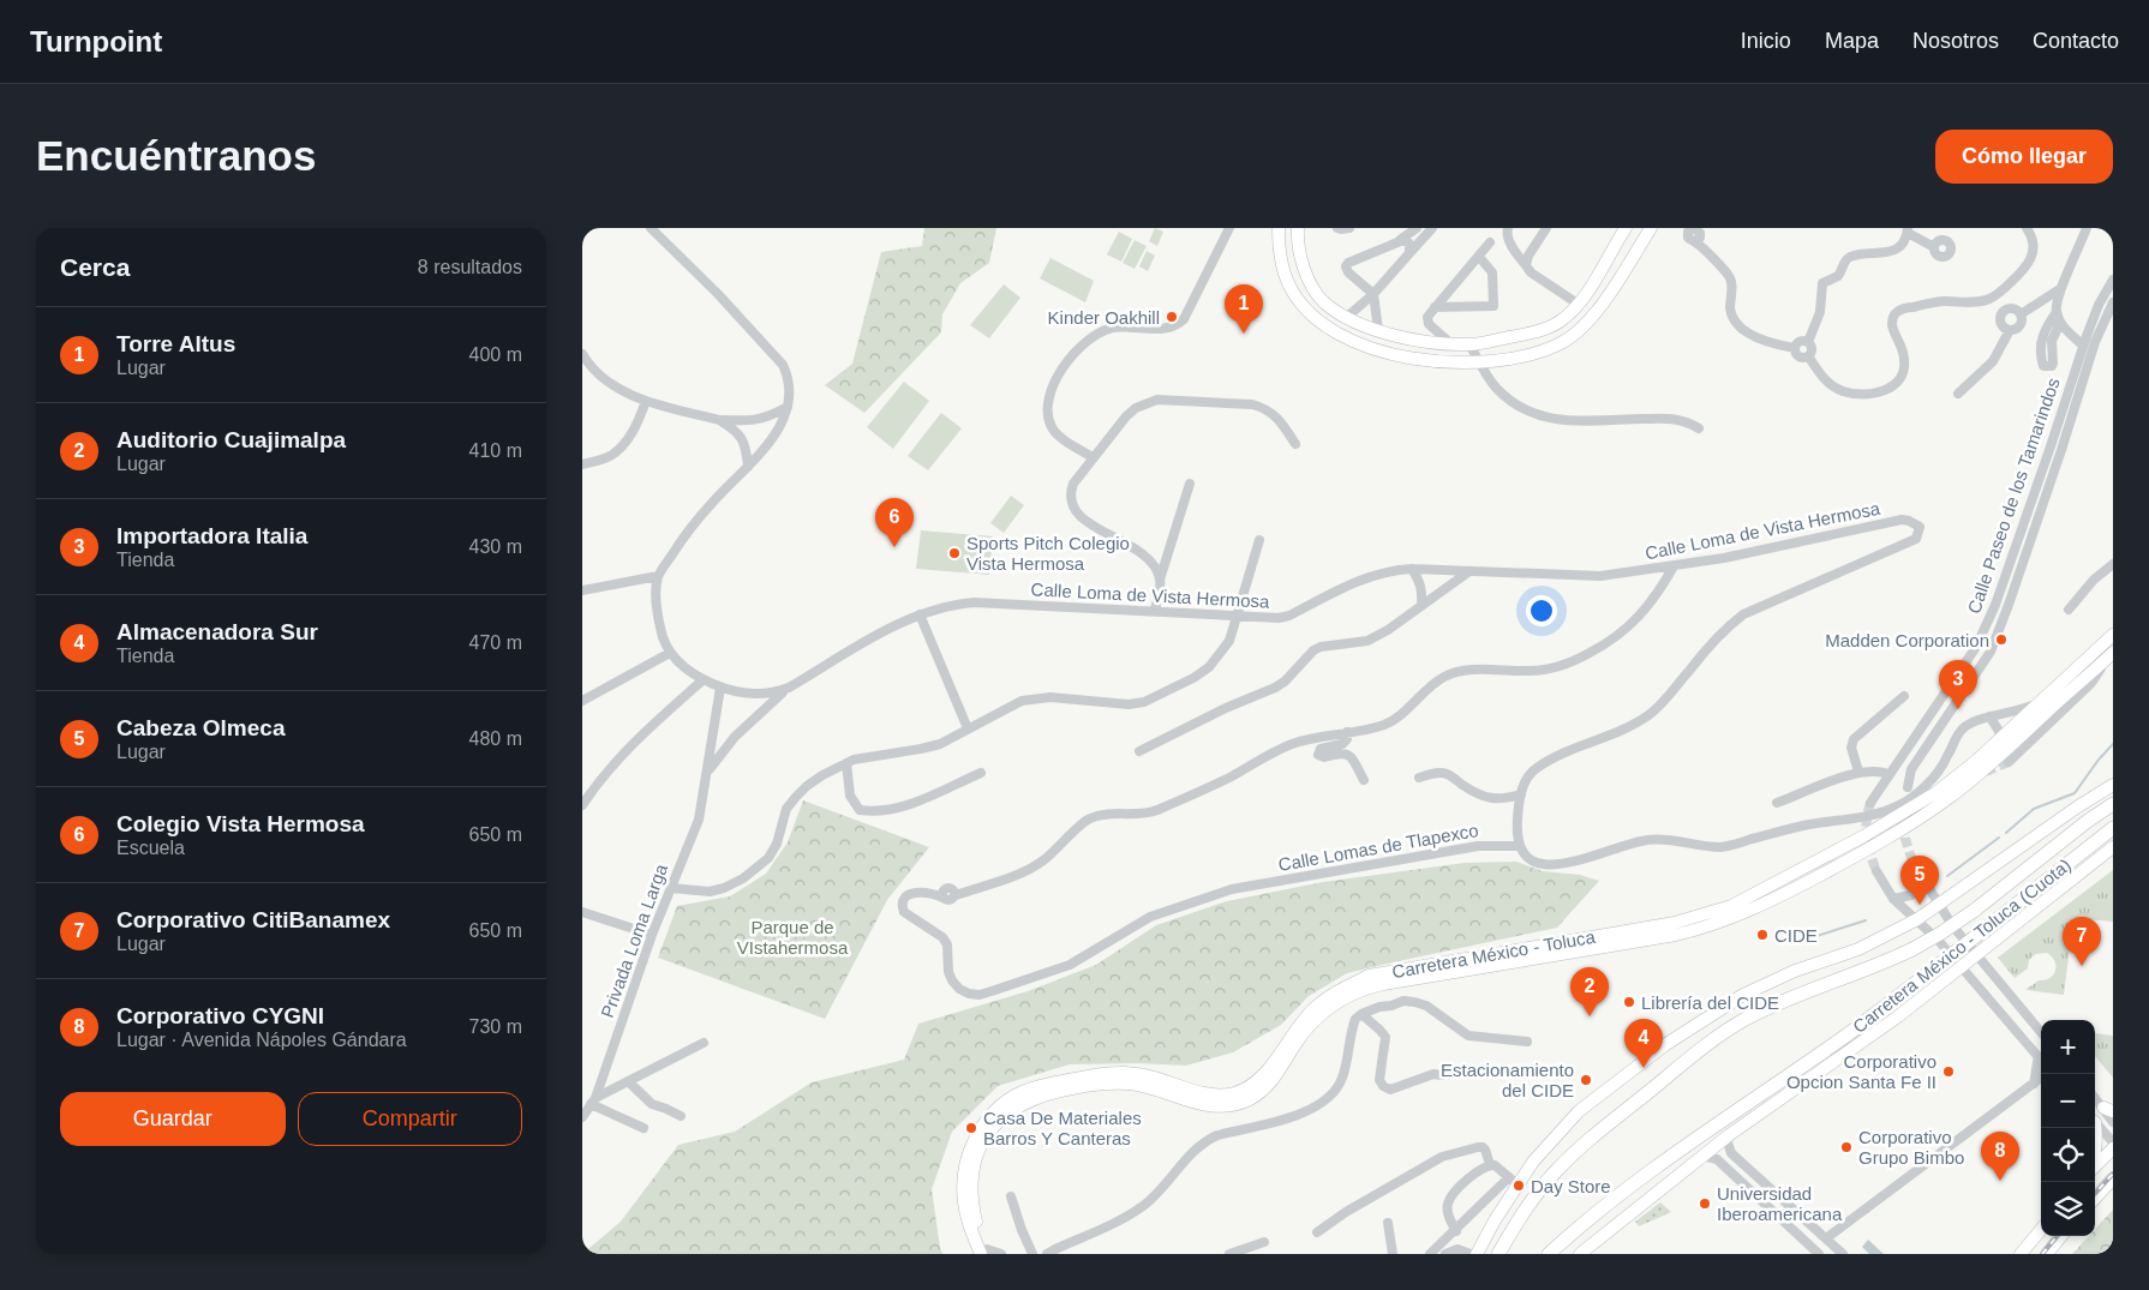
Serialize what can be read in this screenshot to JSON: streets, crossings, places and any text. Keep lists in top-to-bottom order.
{
  "streets": {
    "highway": ["Carretera México - Toluca (Cuota)"],
    "main road": ["Carretera México - Toluca"],
    "street": [
      "Calle Paseo de los Tamarindos",
      "Calle Loma de Vista Hermosa",
      "Calle Lomas de Tlapexco",
      "Privada Loma Larga"
    ]
  },
  "crossings": [
    ["Calle Loma de Vista Hermosa", "Calle Lomas de Tlapexco"],
    ["Calle Loma de Vista Hermosa", "Privada Loma Larga"]
  ],
  "parks": ["Parque de VIstahermosa"],
  "places": [
    "Kinder Oakhill",
    "Sports Pitch Colegio Vista Hermosa",
    "Madden Corporation",
    "CIDE",
    "Librería del CIDE",
    "Corporativo Opcion Santa Fe II",
    "Estacionamiento del CIDE",
    "Casa De Materiales Barros Y Canteras",
    "Corporativo Grupo Bimbo",
    "Day Store",
    "Universidad Iberoamericana"
  ],
  "page": {
    "header": "Turnpoint",
    "nav": [
      "Inicio",
      "Mapa",
      "Nosotros",
      "Contacto"
    ],
    "buttons": [
      "Cómo llegar",
      ["Guardar", "Compartir"]
    ],
    "title": "Encuéntranos",
    "heading": ["Cerca", "8 resultados"],
    "pins": [
      "1",
      "6",
      "3",
      "5",
      "7",
      "2",
      "4",
      "8"
    ],
    "list": [
      {
        "mark": "1",
        "name": "Torre Altus",
        "note": "Lugar",
        "value": "400 m"
      },
      {
        "mark": "2",
        "name": "Auditorio Cuajimalpa",
        "note": "Lugar",
        "value": "410 m"
      },
      {
        "mark": "3",
        "name": "Importadora Italia",
        "note": "Tienda",
        "value": "430 m"
      },
      {
        "mark": "4",
        "name": "Almacenadora Sur",
        "note": "Tienda",
        "value": "470 m"
      },
      {
        "mark": "5",
        "name": "Cabeza Olmeca",
        "note": "Lugar",
        "value": "480 m"
      },
      {
        "mark": "6",
        "name": "Colegio Vista Hermosa",
        "note": "Escuela",
        "value": "650 m"
      },
      {
        "mark": "7",
        "name": "Corporativo CitiBanamex",
        "note": "Lugar",
        "value": "650 m"
      },
      {
        "mark": "8",
        "name": "Corporativo CYGNI",
        "note": "Lugar · Avenida Nápoles Gándara",
        "value": "730 m"
      }
    ],
    "map_buttons": ["+", "−"]
  }
}
